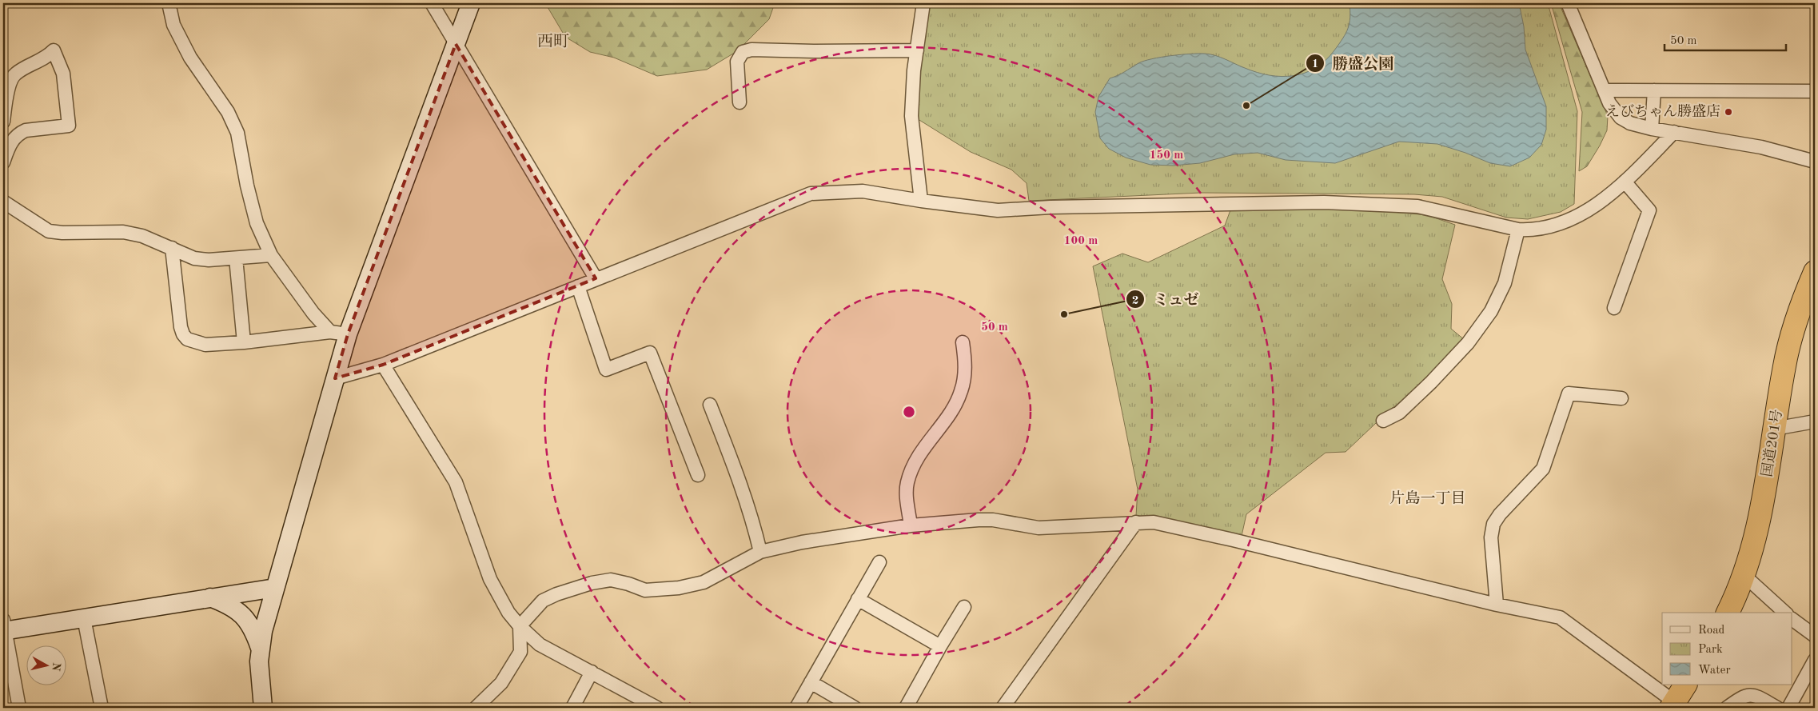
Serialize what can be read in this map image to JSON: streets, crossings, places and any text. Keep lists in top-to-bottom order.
{
  "streets": {
    "highway": ["国道201号"]
  },
  "districts": ["西町", "片島一丁目"],
  "places": ["勝盛公園", "えびちゃん勝盛店", "ミュゼ"],
  "legend": ["Road", "Park", "Water"],
  "scale_bar": "50 m",
  "north": "right",
  "rings": ["150 m", "100 m", "50 m"]
}
